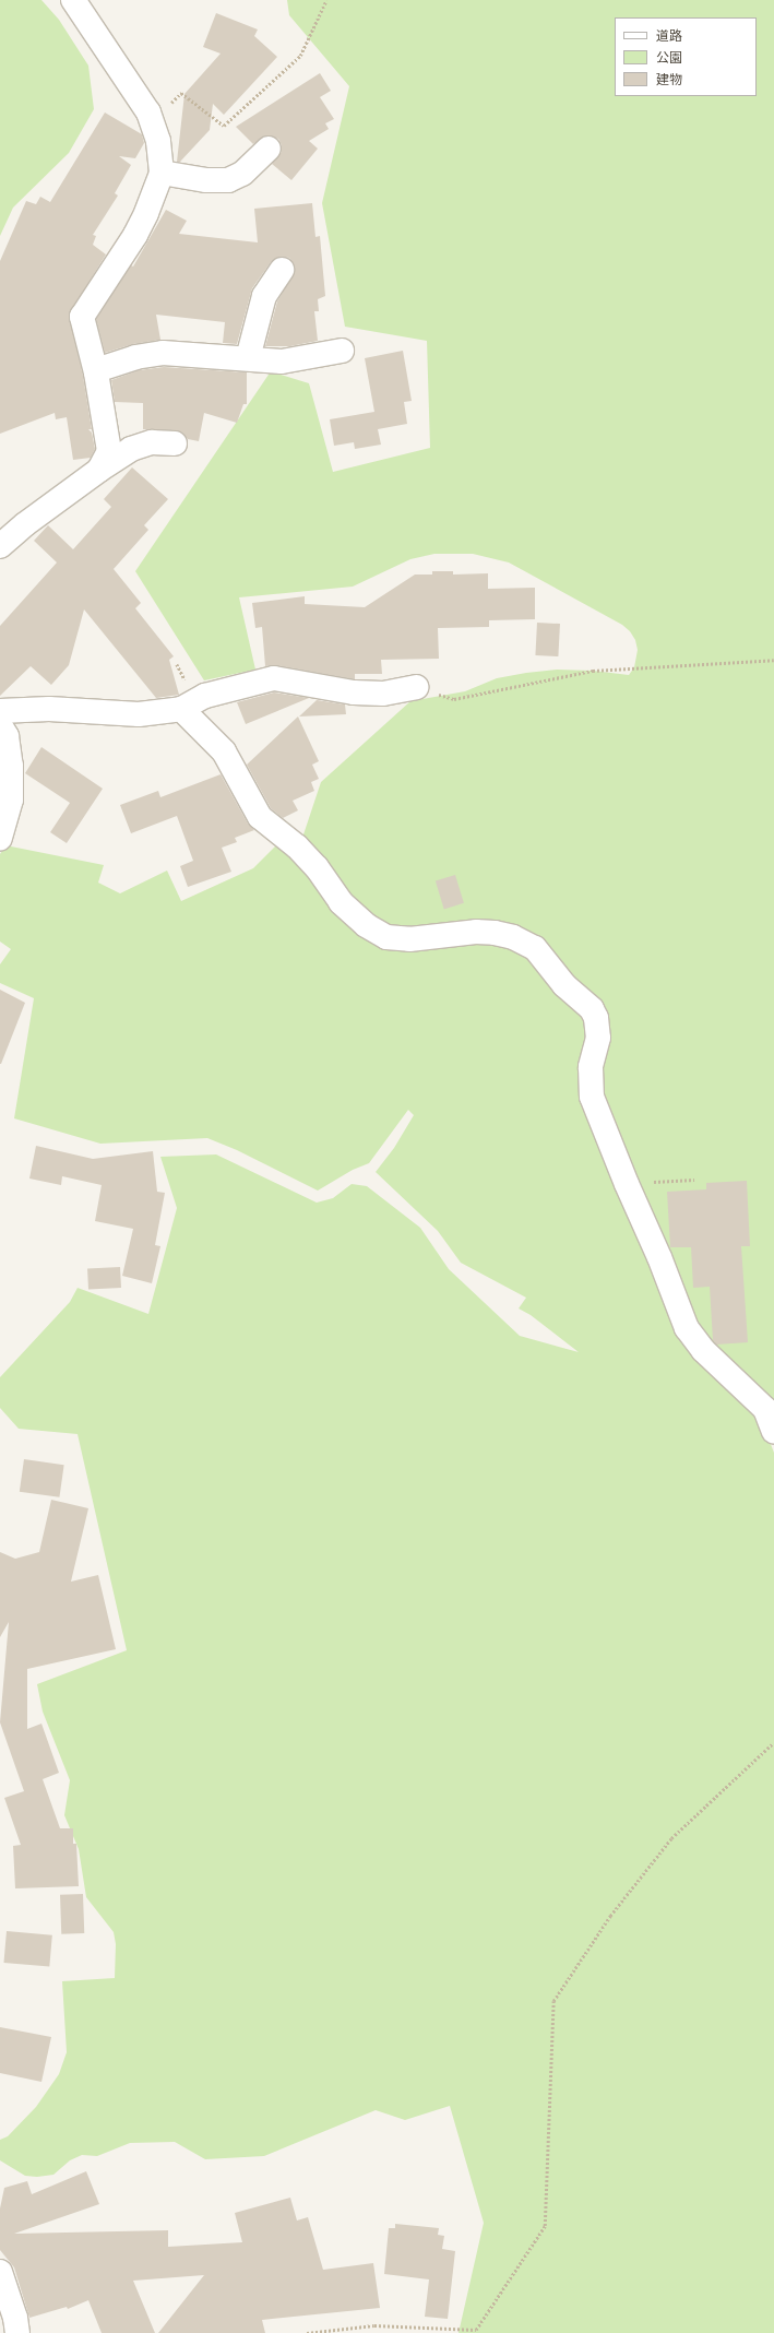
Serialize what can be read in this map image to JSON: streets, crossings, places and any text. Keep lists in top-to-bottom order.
{
  "legend": ["道路", "公園", "建物"]
}
